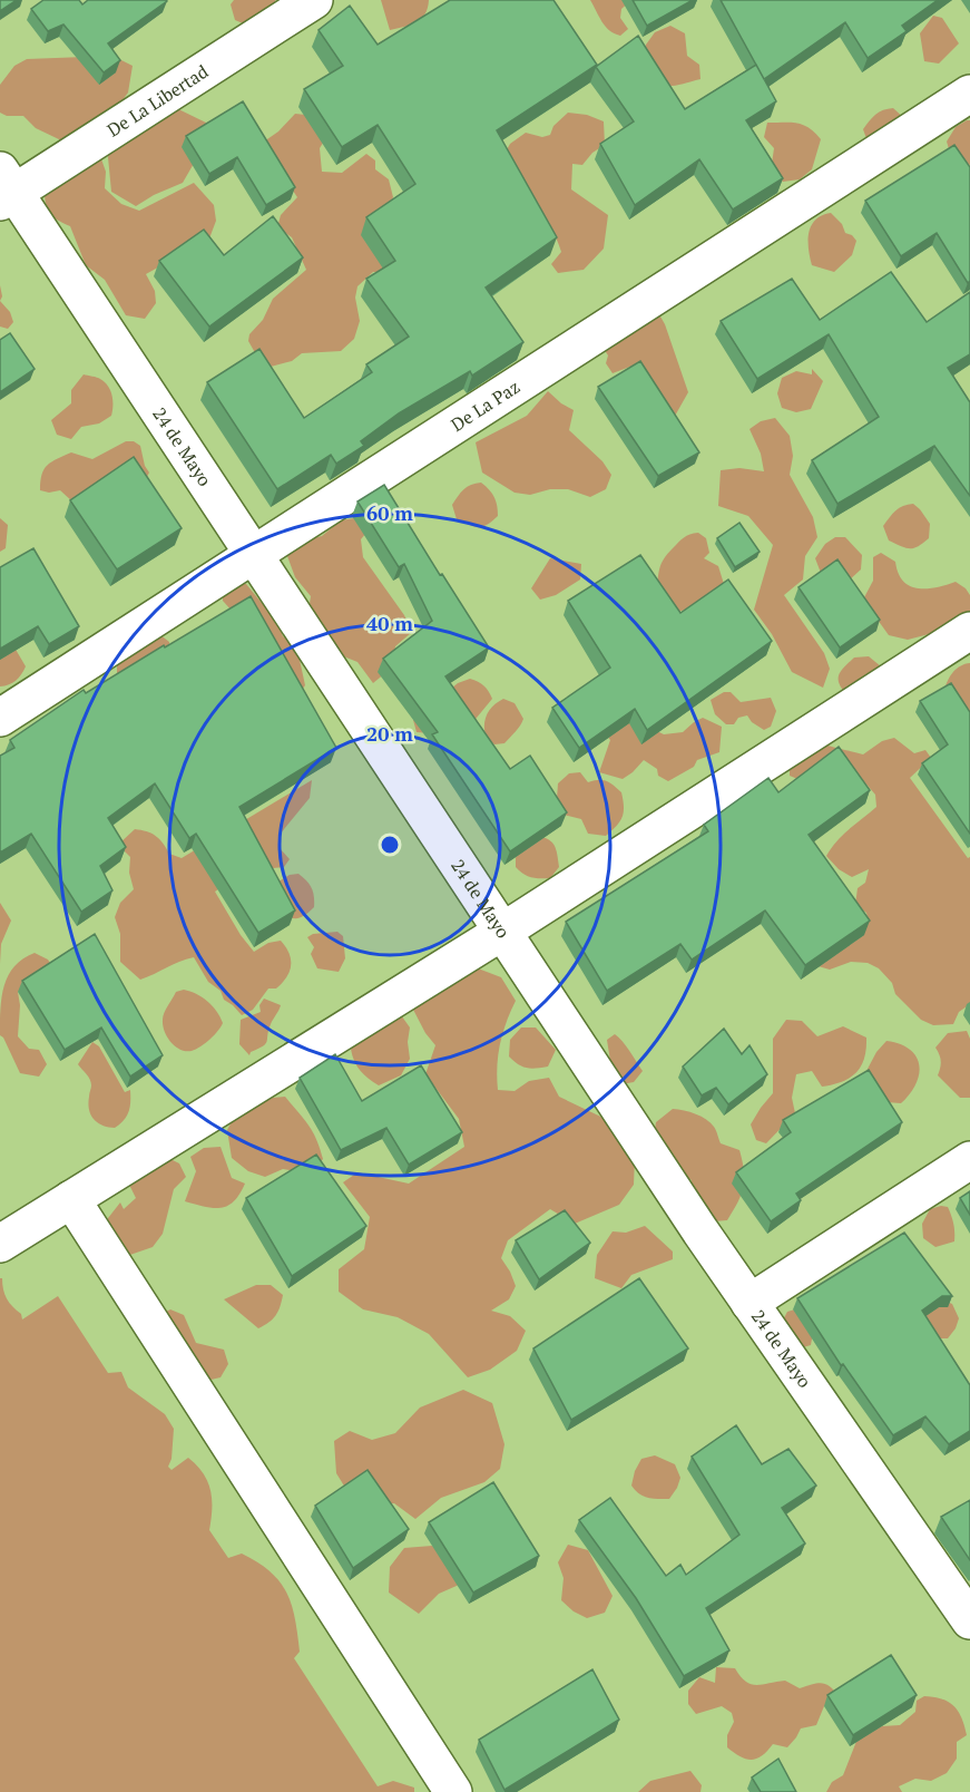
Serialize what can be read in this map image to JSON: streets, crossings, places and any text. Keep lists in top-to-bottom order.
{
  "streets": {
    "street": ["De La Libertad", "De La Paz", "24 de Mayo"]
  },
  "crossings": [
    ["De La Libertad", "24 de Mayo"],
    ["De La Paz", "24 de Mayo"]
  ],
  "rings": ["60 m", "40 m", "20 m"]
}
